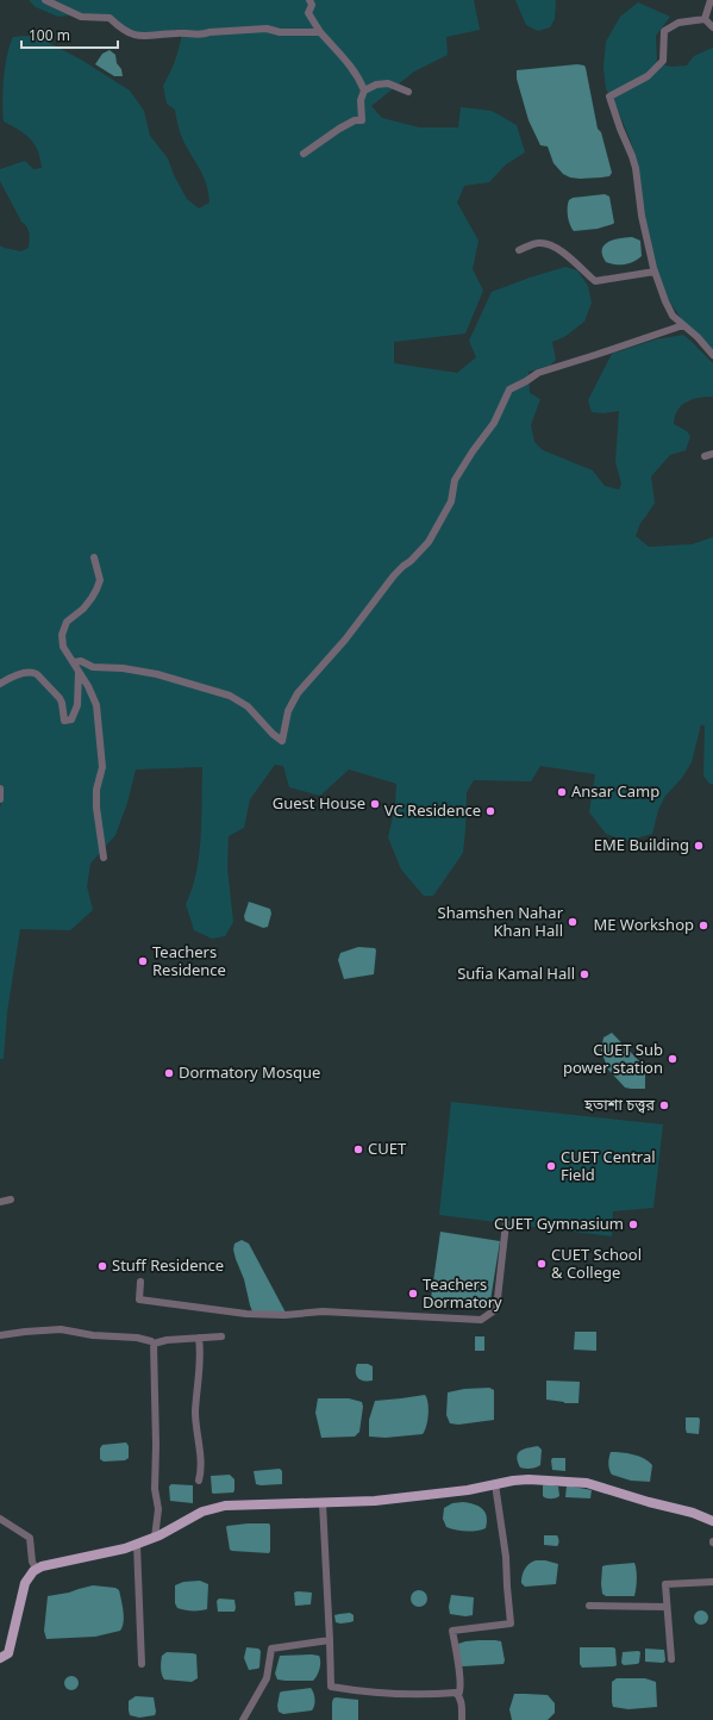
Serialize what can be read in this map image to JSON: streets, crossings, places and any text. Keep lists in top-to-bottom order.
{
  "places": [
    "Ansar Camp",
    "Guest House",
    "VC Residence",
    "EME Building",
    "Shamshen Nahar Khan Hall",
    "ME Workshop",
    "Teachers Residence",
    "Sufia Kamal Hall",
    "CUET Sub power station",
    "Dormatory Mosque",
    "হতাশা চত্ত্বর",
    "CUET",
    "CUET Central Field",
    "CUET Gymnasium",
    "CUET School & College",
    "Stuff Residence",
    "Teachers Dormatory"
  ],
  "scale_bar": "100 m"
}
